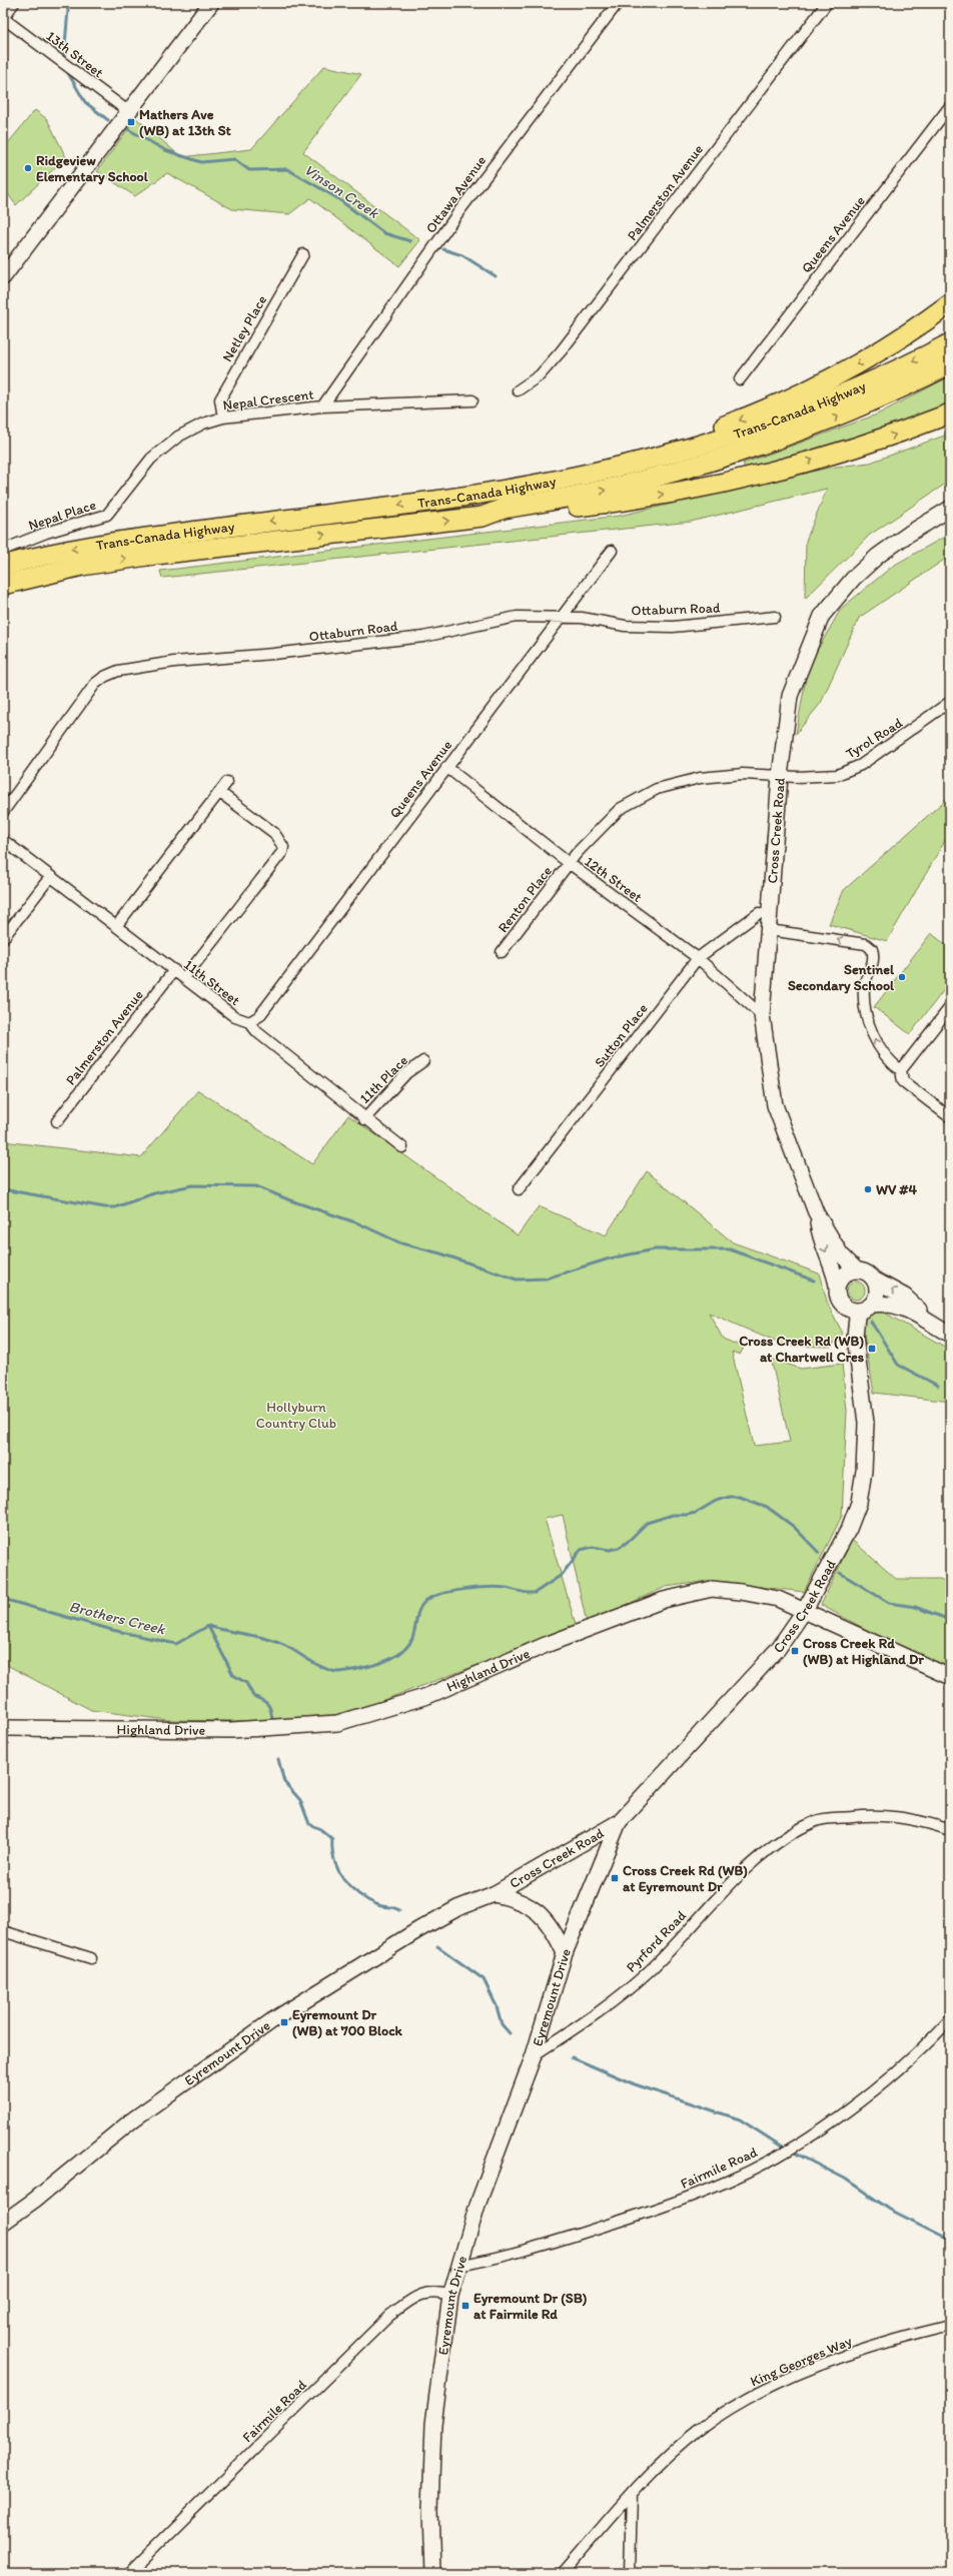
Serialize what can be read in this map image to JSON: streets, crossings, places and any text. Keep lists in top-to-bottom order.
{
  "streets": {
    "highway": ["Trans-Canada Highway"],
    "street": [
      "13th Street",
      "Palmerston Avenue",
      "Ottawa Avenue",
      "Queens Avenue",
      "Netley Place",
      "Nepal Crescent",
      "Nepal Place",
      "Ottaburn Road",
      "Tyrol Road",
      "Cross Creek Road",
      "12th Street",
      "Renton Place",
      "11th Street",
      "Sutton Place",
      "11th Place",
      "Highland Drive",
      "Pyrford Road",
      "Eyremount Drive",
      "Fairmile Road",
      "King Georges Way"
    ]
  },
  "crossings": [
    ["Palmerston Avenue", "11th Street"],
    ["Ottawa Avenue", "Nepal Crescent"],
    ["Queens Avenue", "Ottaburn Road"],
    ["Queens Avenue", "12th Street"],
    ["Queens Avenue", "11th Street"],
    ["Netley Place", "Nepal Crescent"],
    ["Nepal Crescent", "Nepal Place"],
    ["Tyrol Road", "Cross Creek Road"],
    ["Tyrol Road", "12th Street"],
    ["Tyrol Road", "Renton Place"],
    ["Cross Creek Road", "12th Street"],
    ["Cross Creek Road", "Highland Drive"],
    ["Cross Creek Road", "Eyremount Drive"],
    ["12th Street", "Renton Place"],
    ["12th Street", "Sutton Place"],
    ["11th Street", "11th Place"],
    ["Pyrford Road", "Eyremount Drive"],
    ["Eyremount Drive", "Fairmile Road"]
  ],
  "water": ["Vinson Creek", "Brothers Creek"],
  "parks": ["Hollyburn Country Club"],
  "places": {
    "transit": [
      "Mathers Ave (WB) at 13th St",
      "Cross Creek Rd (WB) at Chartwell Cres",
      "Cross Creek Rd (WB) at Highland Dr",
      "Cross Creek Rd (WB) at Eyremount Dr",
      "Eyremount Dr (WB) at 700 Block",
      "Eyremount Dr (SB) at Fairmile Rd"
    ],
    "other": ["Ridgeview Elementary School", "Sentinel Secondary School", "WV #4"]
  }
}
